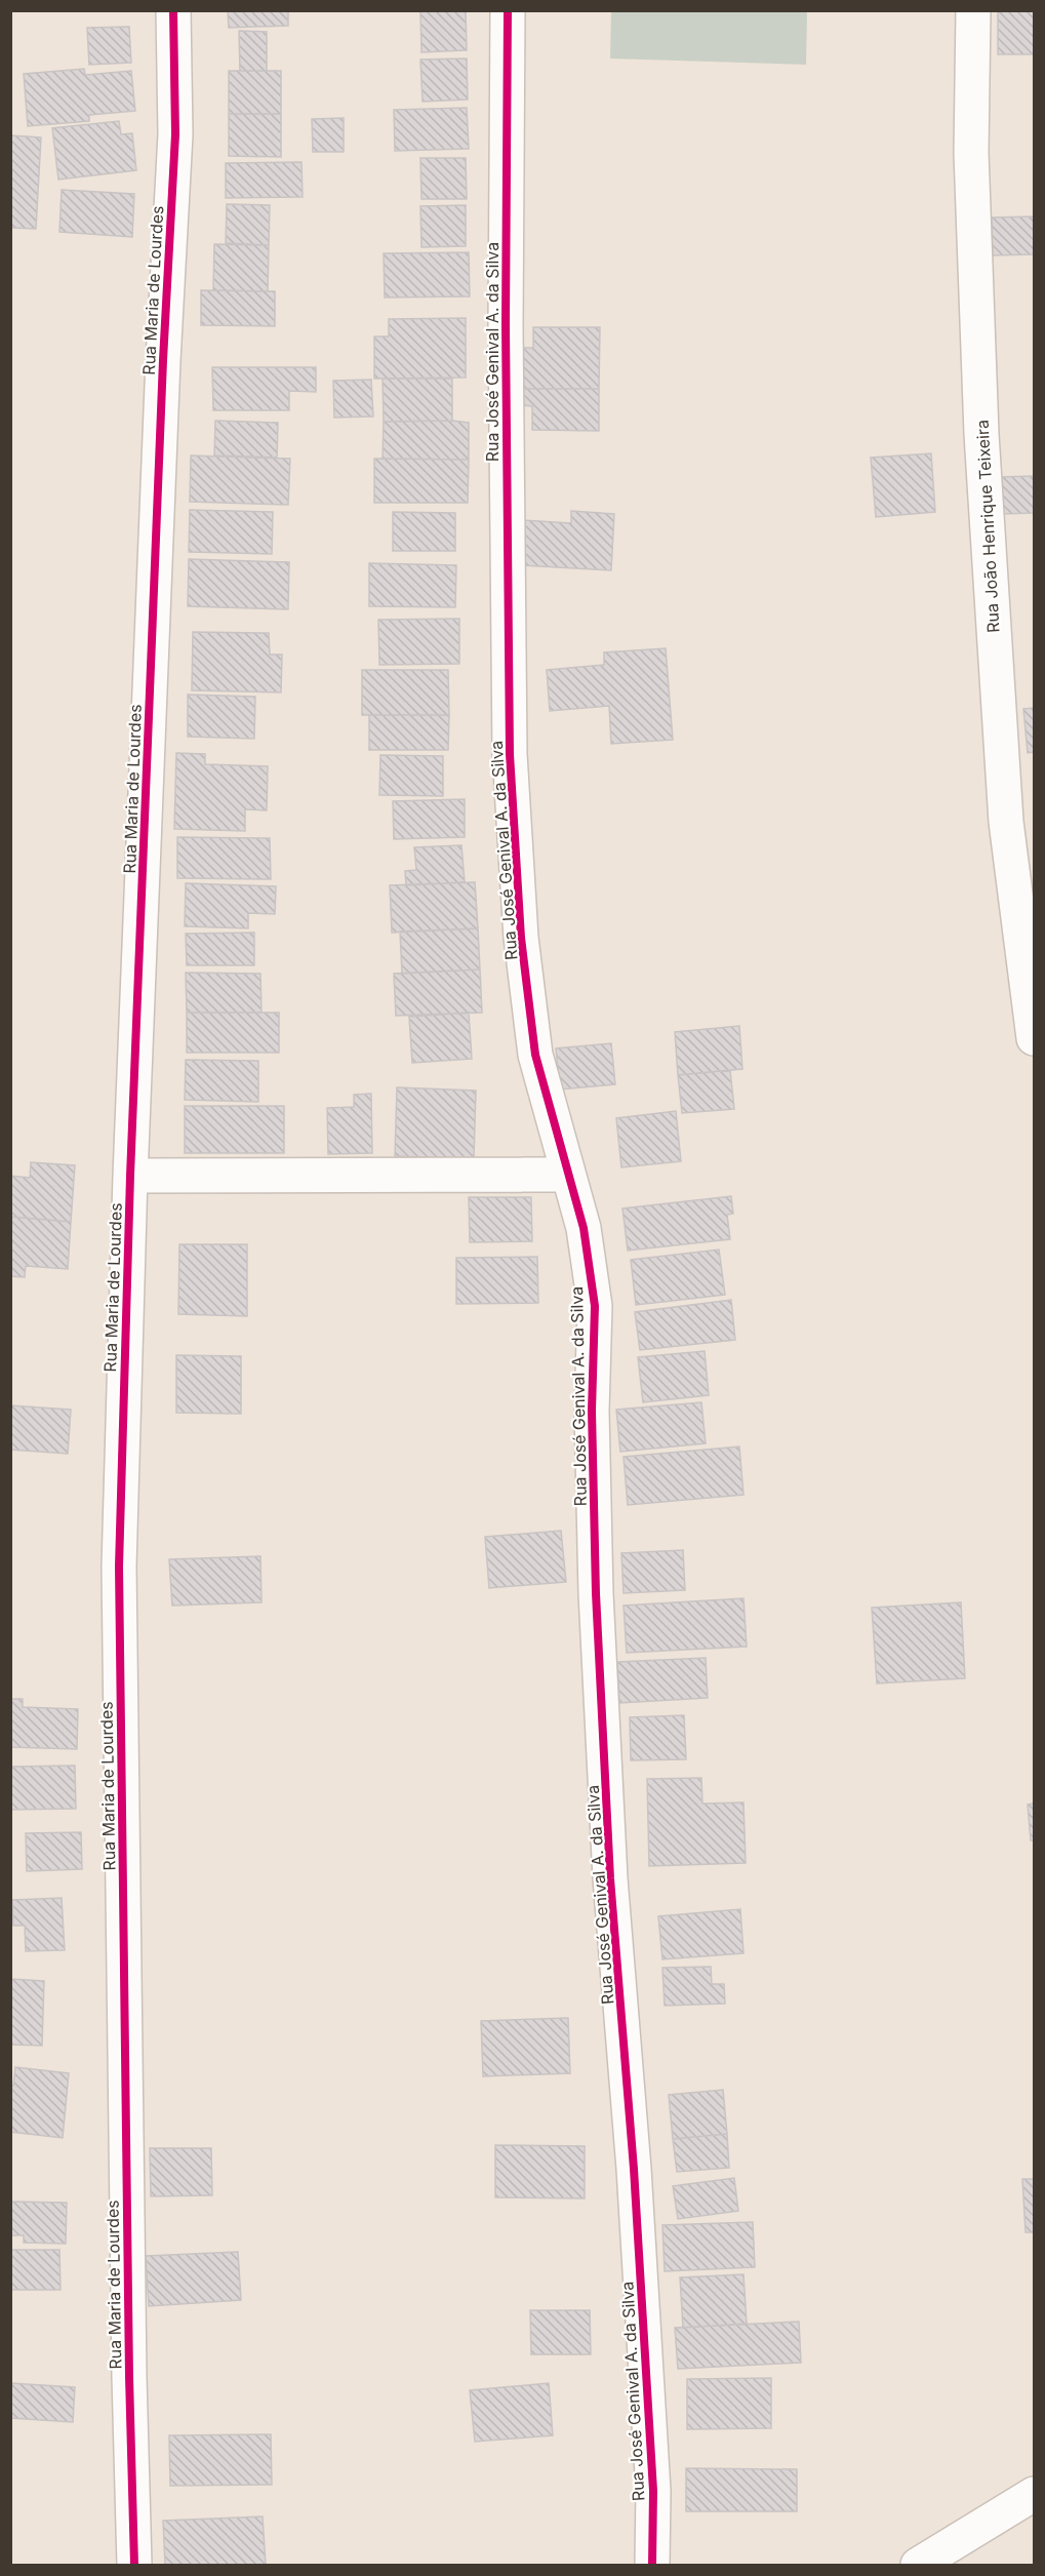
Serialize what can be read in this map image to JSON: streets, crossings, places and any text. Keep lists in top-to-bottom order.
{
  "streets": {
    "street": ["Rua Maria de Lourdes", "Rua José Genival A. da Silva", "Rua João Henrique Teixeira"]
  }
}
